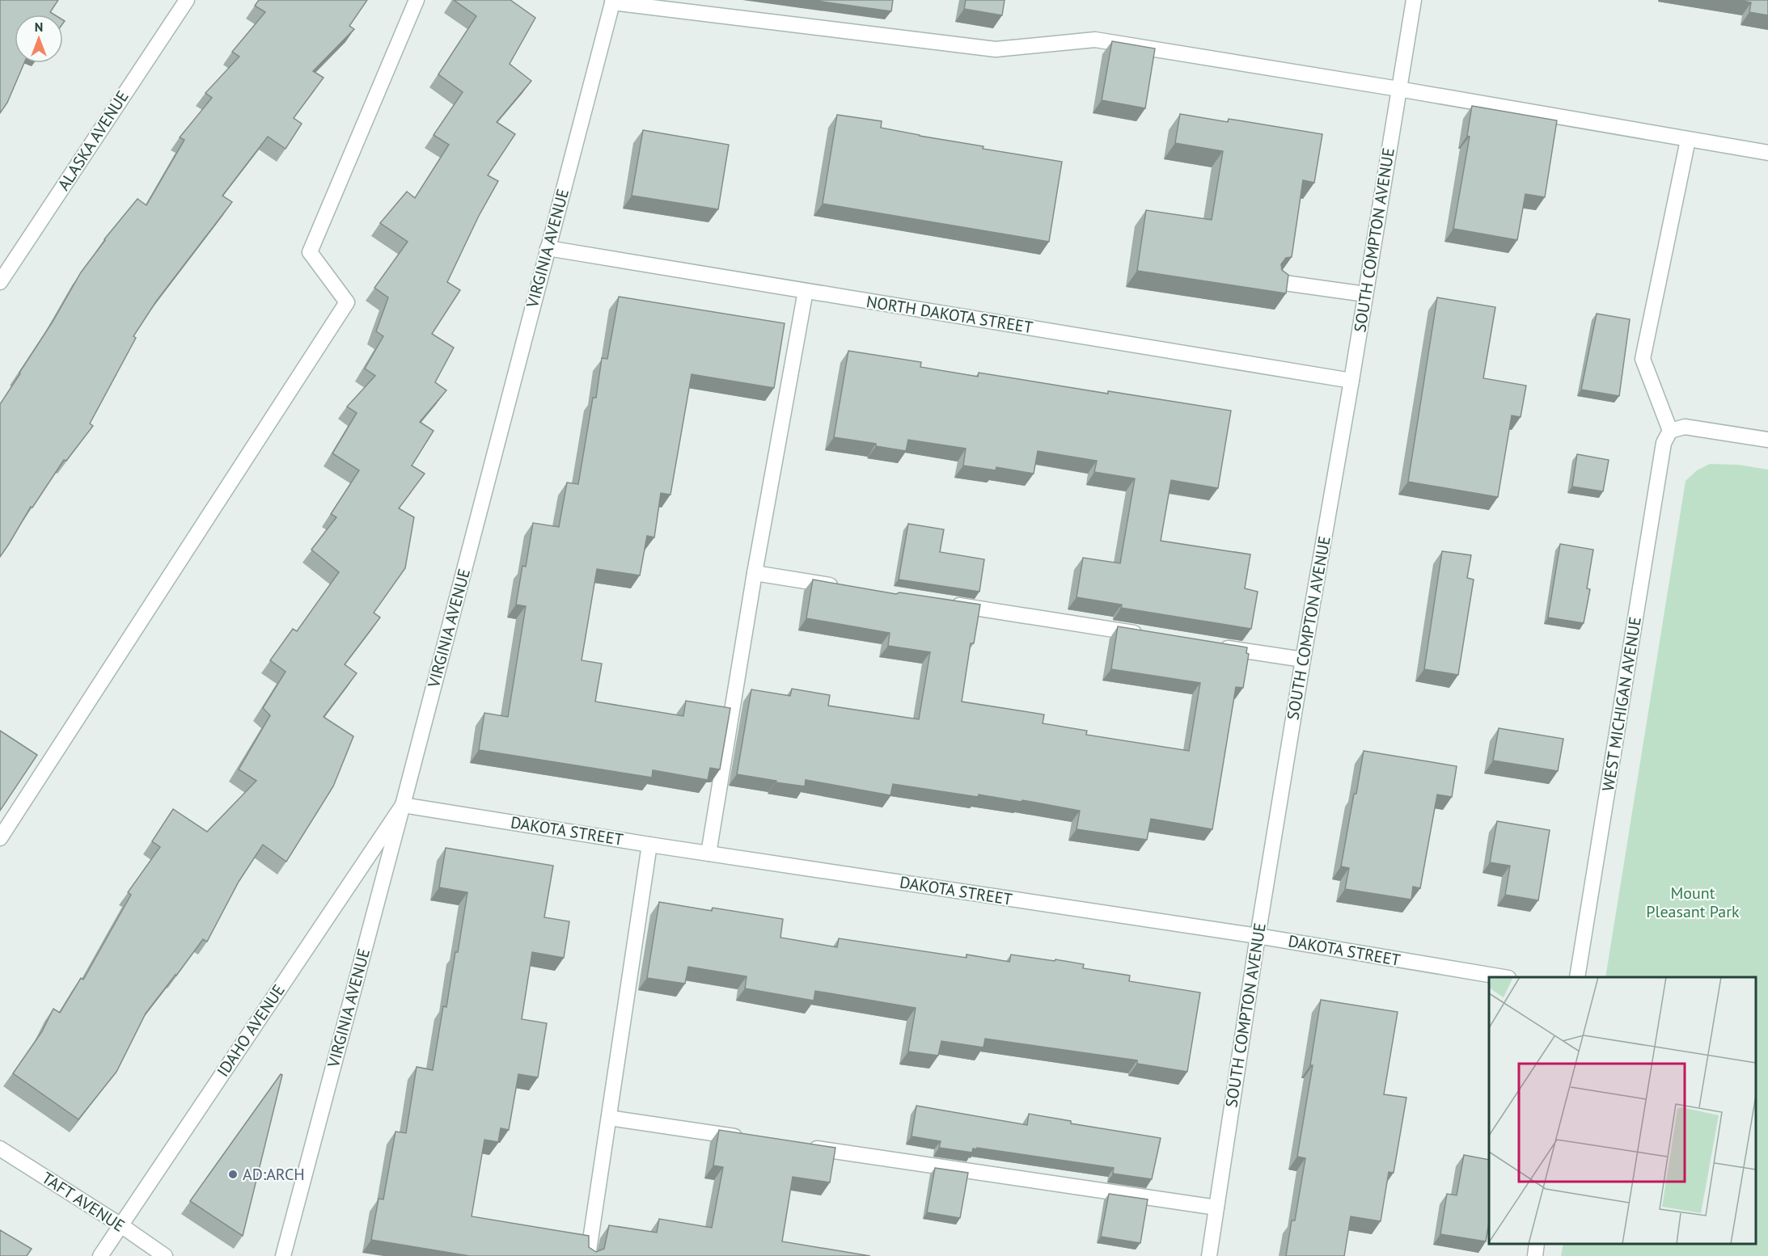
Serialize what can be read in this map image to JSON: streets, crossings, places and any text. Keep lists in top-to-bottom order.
{
  "streets": {
    "street": [
      "ALASKA AVENUE",
      "SOUTH COMPTON AVENUE",
      "VIRGINIA AVENUE",
      "NORTH DAKOTA STREET",
      "WEST MICHIGAN AVENUE",
      "DAKOTA STREET",
      "IDAHO AVENUE",
      "TAFT AVENUE"
    ]
  },
  "crossings": [
    ["SOUTH COMPTON AVENUE", "NORTH DAKOTA STREET"],
    ["SOUTH COMPTON AVENUE", "DAKOTA STREET"],
    ["VIRGINIA AVENUE", "NORTH DAKOTA STREET"],
    ["VIRGINIA AVENUE", "DAKOTA STREET"],
    ["VIRGINIA AVENUE", "IDAHO AVENUE"],
    ["DAKOTA STREET", "IDAHO AVENUE"],
    ["IDAHO AVENUE", "TAFT AVENUE"]
  ],
  "parks": ["Mount Pleasant Park"],
  "places": ["AD:ARCH"],
  "north": "top"
}
